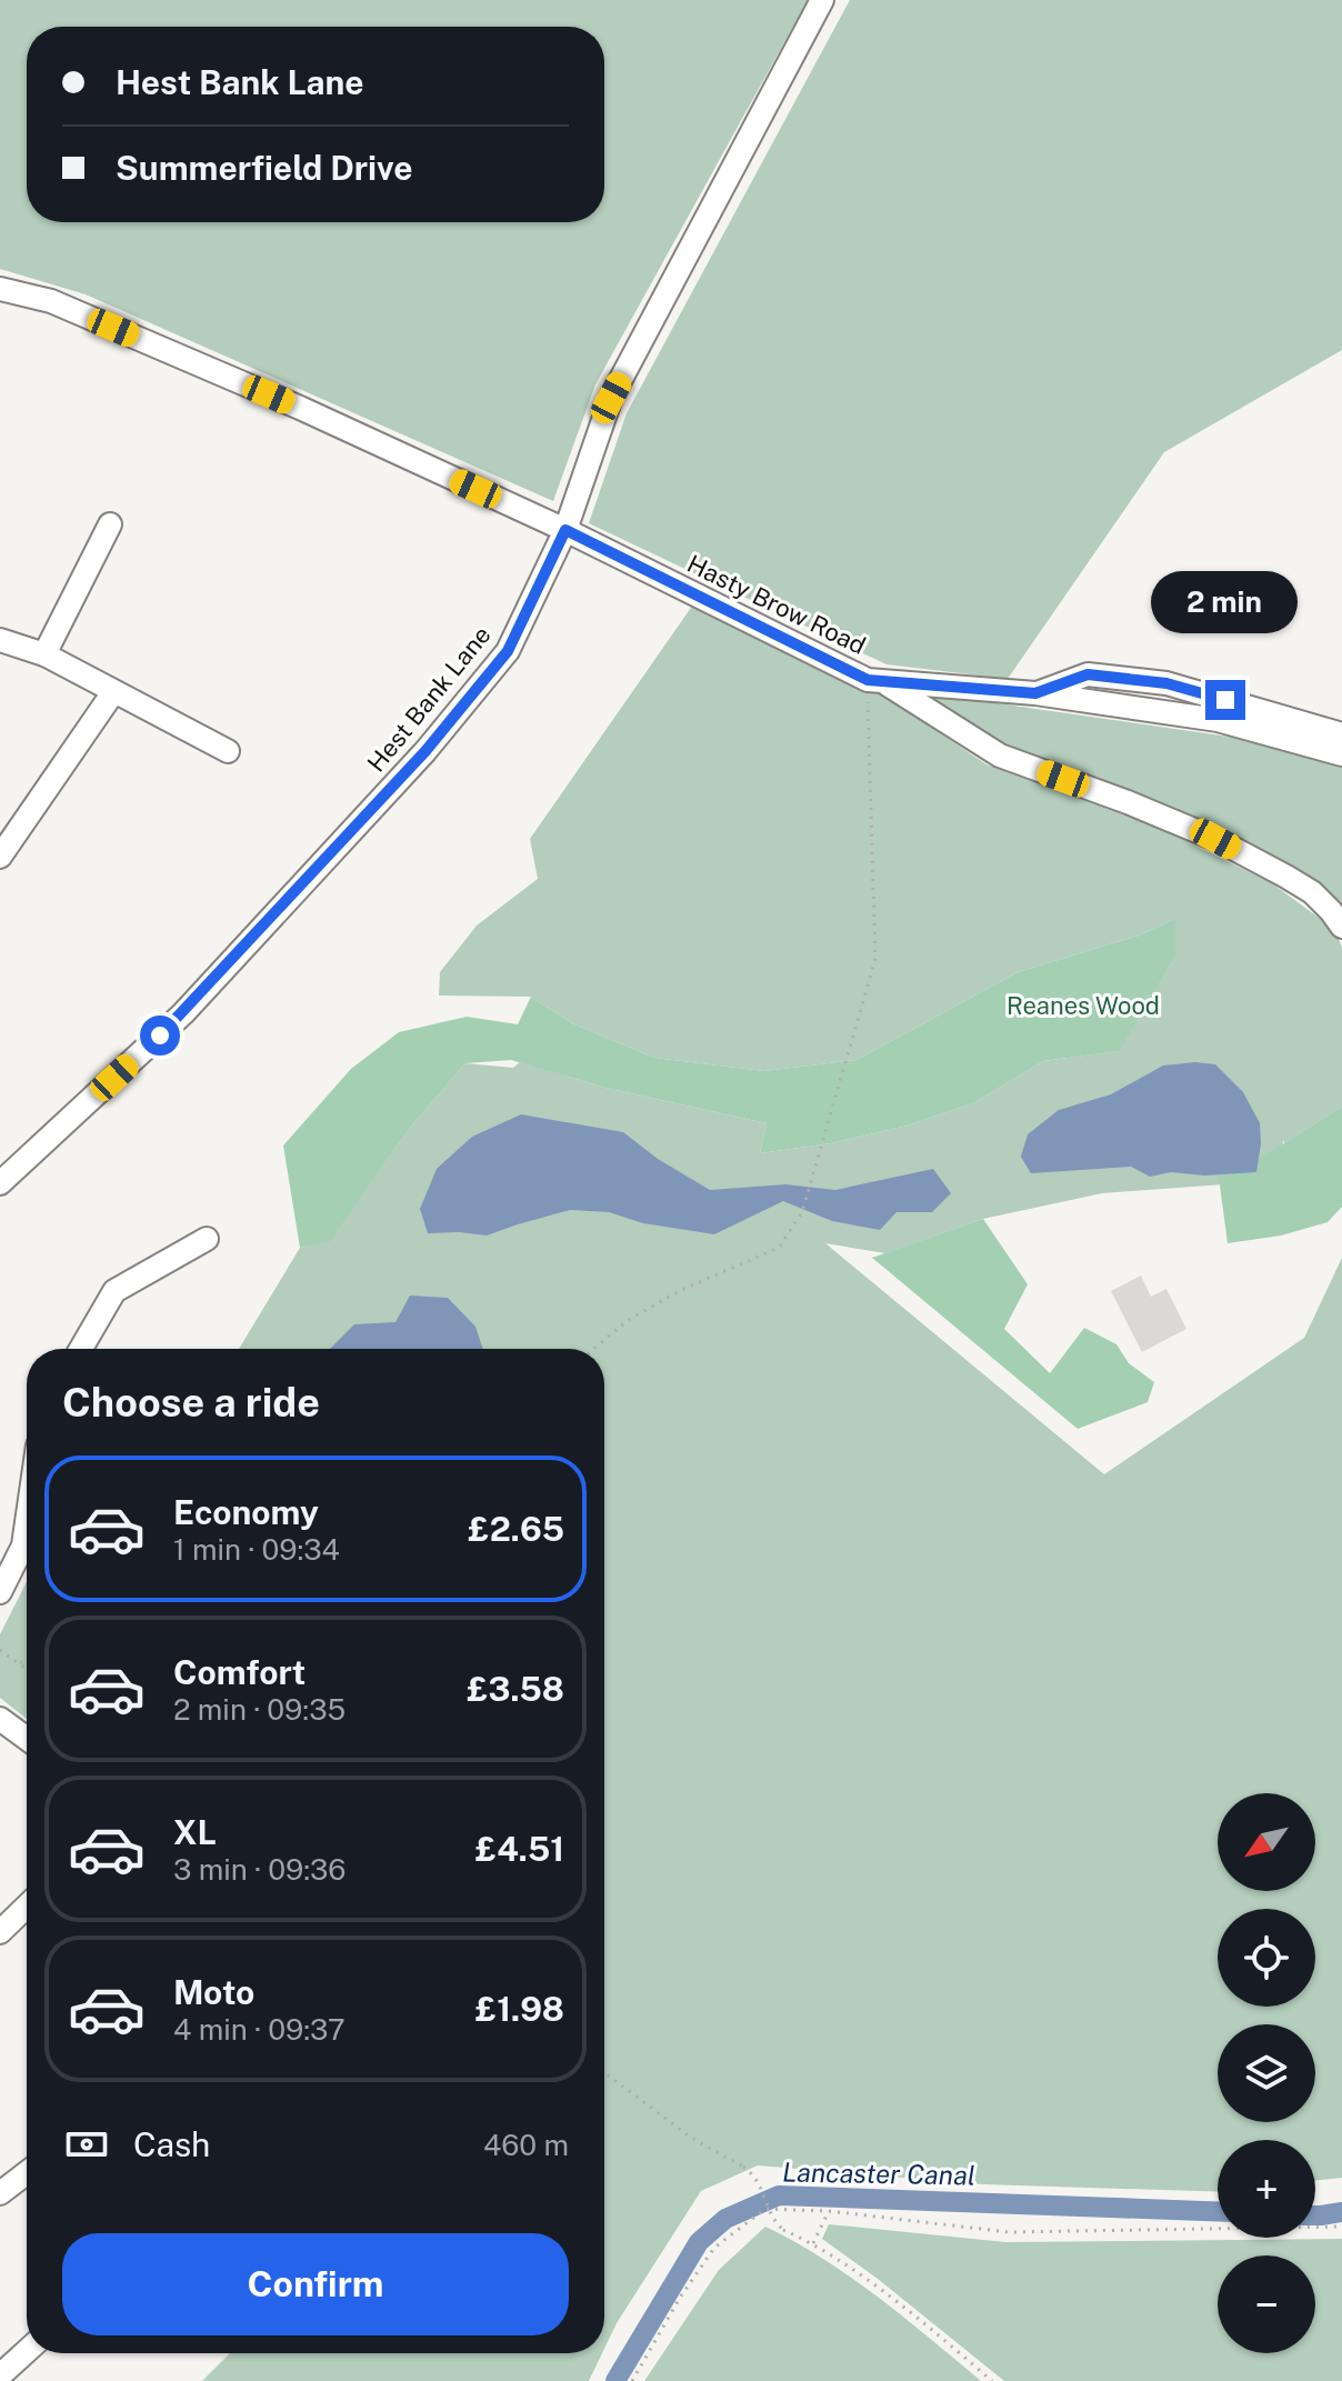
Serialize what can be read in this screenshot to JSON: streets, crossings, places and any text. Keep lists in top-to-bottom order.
{
  "streets": {
    "street": ["Hasty Brow Road", "Hest Bank Lane"]
  },
  "crossings": [
    ["Hasty Brow Road", "Hest Bank Lane"]
  ],
  "water": ["Lancaster Canal"],
  "parks": ["Reanes Wood"],
  "north": "bottom left",
  "page": {
    "banner": ["Hest Bank Lane", "Summerfield Drive"],
    "bubble": "2 min",
    "heading": "Choose a ride",
    "list": [
      {
        "name": "Economy",
        "note": "1 min · 09:34",
        "value": "£2.65"
      },
      {
        "name": "Comfort",
        "note": "2 min · 09:35",
        "value": "£3.58"
      },
      {
        "name": "XL",
        "note": "3 min · 09:36",
        "value": "£4.51"
      },
      {
        "name": "Moto",
        "note": "4 min · 09:37",
        "value": "£1.98"
      }
    ],
    "map_buttons": ["+", "−"],
    "pay": ["Cash", "460 m"],
    "buttons": "Confirm"
  }
}
